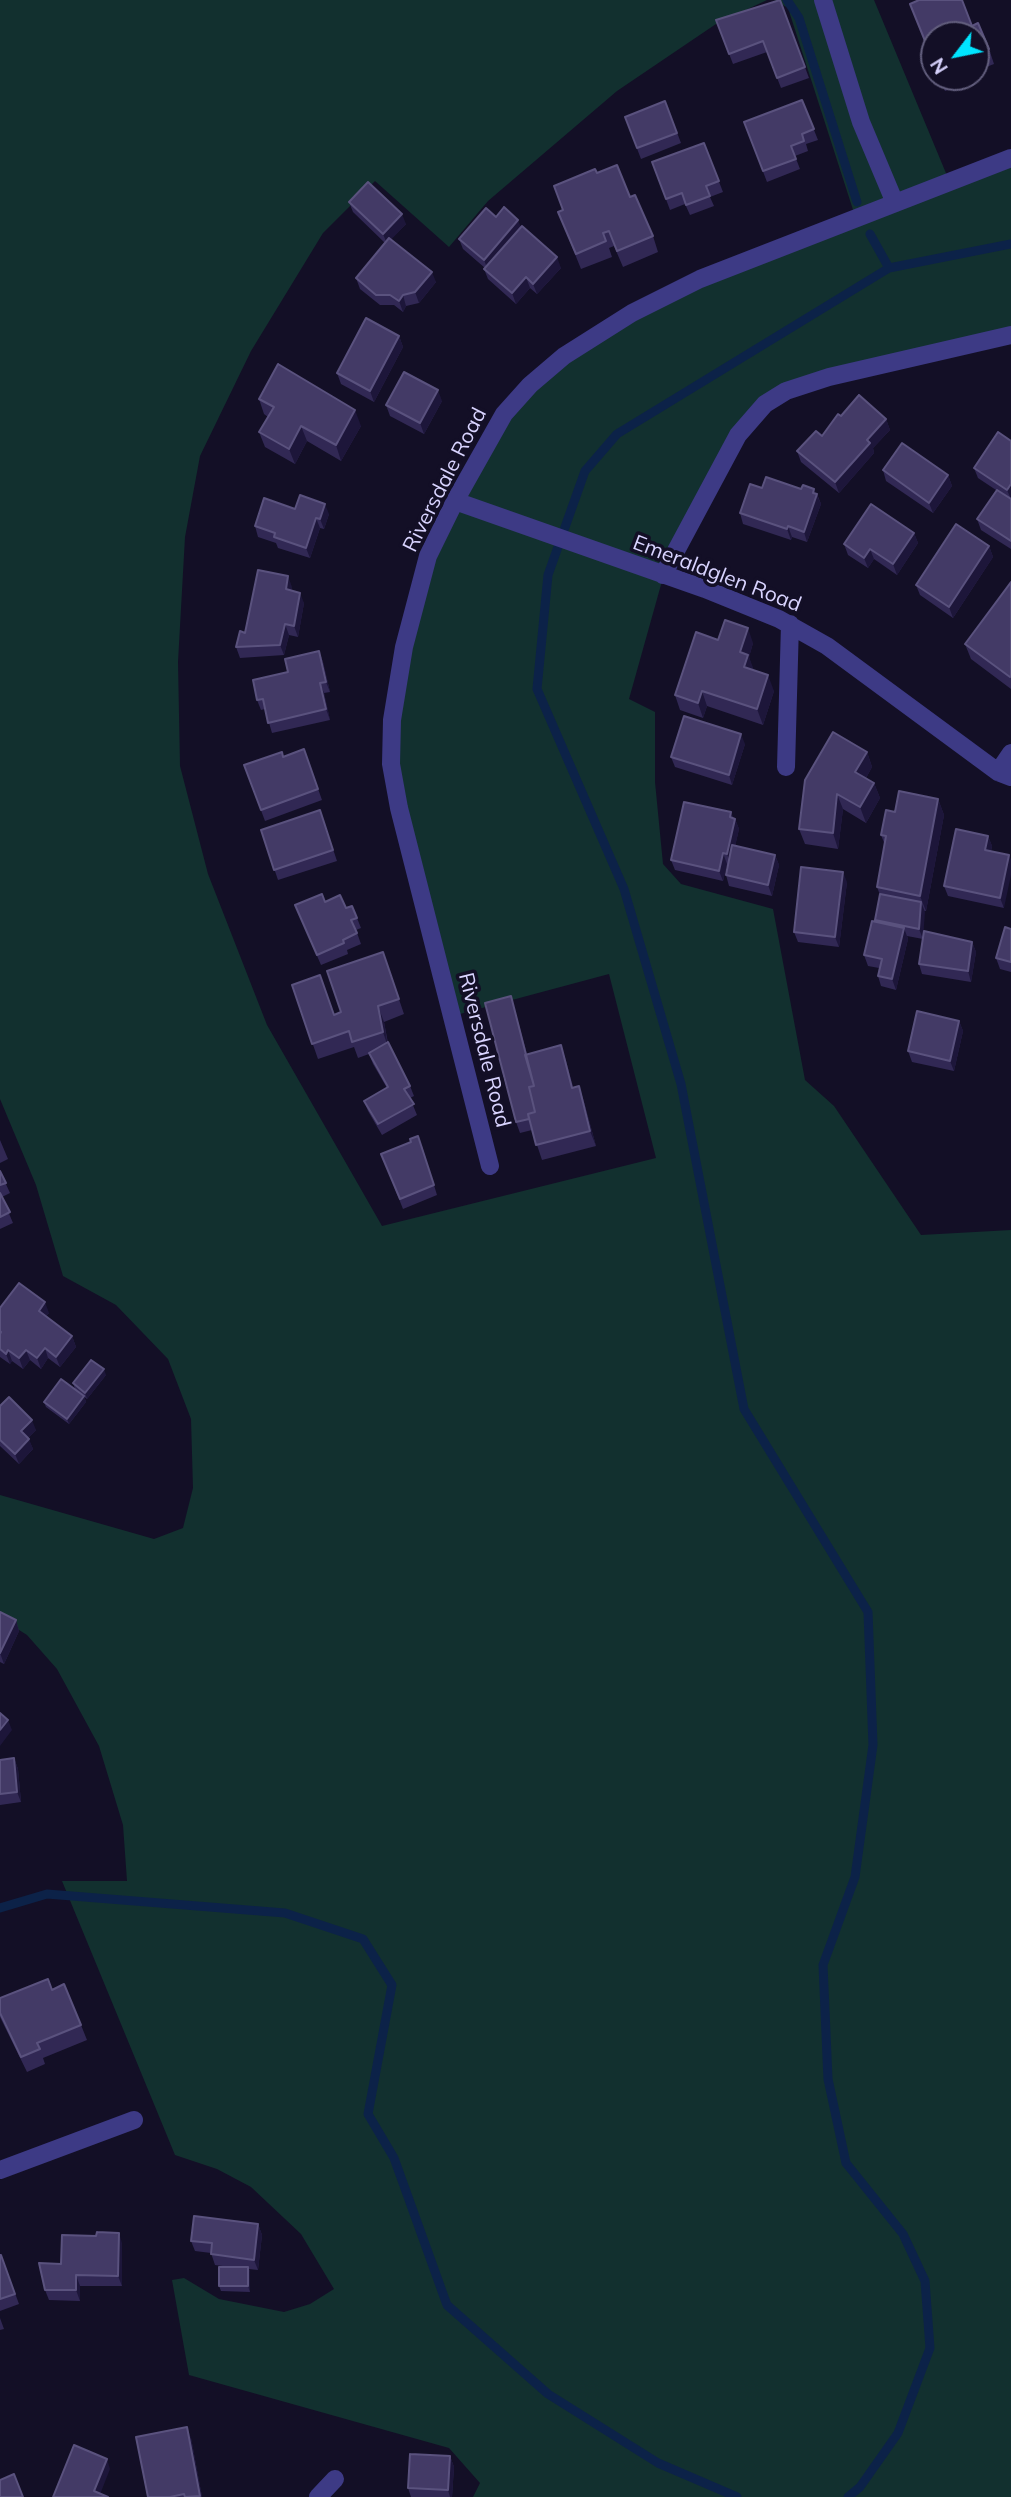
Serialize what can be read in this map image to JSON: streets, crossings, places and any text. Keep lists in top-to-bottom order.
{
  "streets": {
    "street": ["Riversdale Road", "Emeraldglen Road"]
  },
  "crossings": [
    ["Riversdale Road", "Emeraldglen Road"]
  ],
  "north": "bottom left"
}
